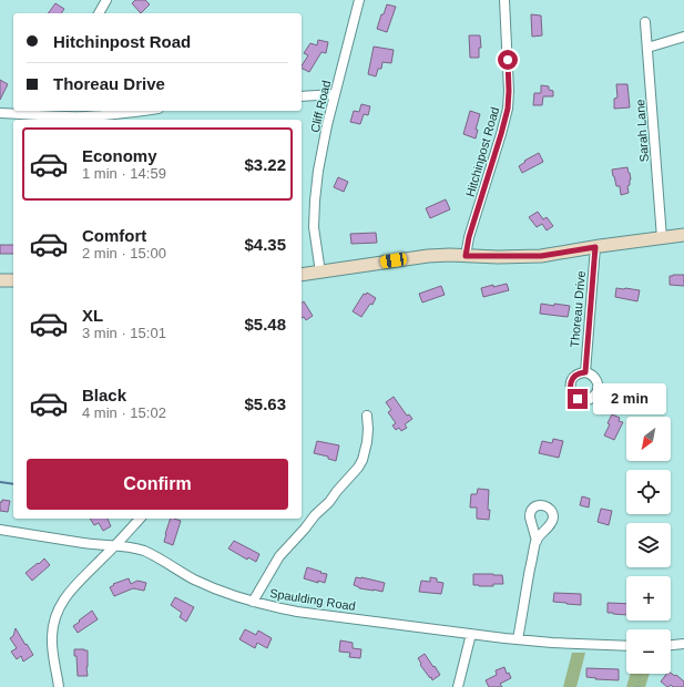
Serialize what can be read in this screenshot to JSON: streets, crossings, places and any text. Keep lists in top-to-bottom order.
{
  "streets": {
    "street": [
      "Cliff Road",
      "Sarah Lane",
      "Hitchinpost Road",
      "Thoreau Drive",
      "Spaulding Road"
    ]
  },
  "north": "bottom left",
  "page": {
    "banner": ["Hitchinpost Road", "Thoreau Drive"],
    "list": [
      {
        "name": "Economy",
        "note": "1 min · 14:59",
        "value": "$3.22"
      },
      {
        "name": "Comfort",
        "note": "2 min · 15:00",
        "value": "$4.35"
      },
      {
        "name": "XL",
        "note": "3 min · 15:01",
        "value": "$5.48"
      },
      {
        "name": "Black",
        "note": "4 min · 15:02",
        "value": "$5.63"
      }
    ],
    "bubble": "2 min",
    "map_buttons": ["+", "−"],
    "buttons": "Confirm"
  }
}
